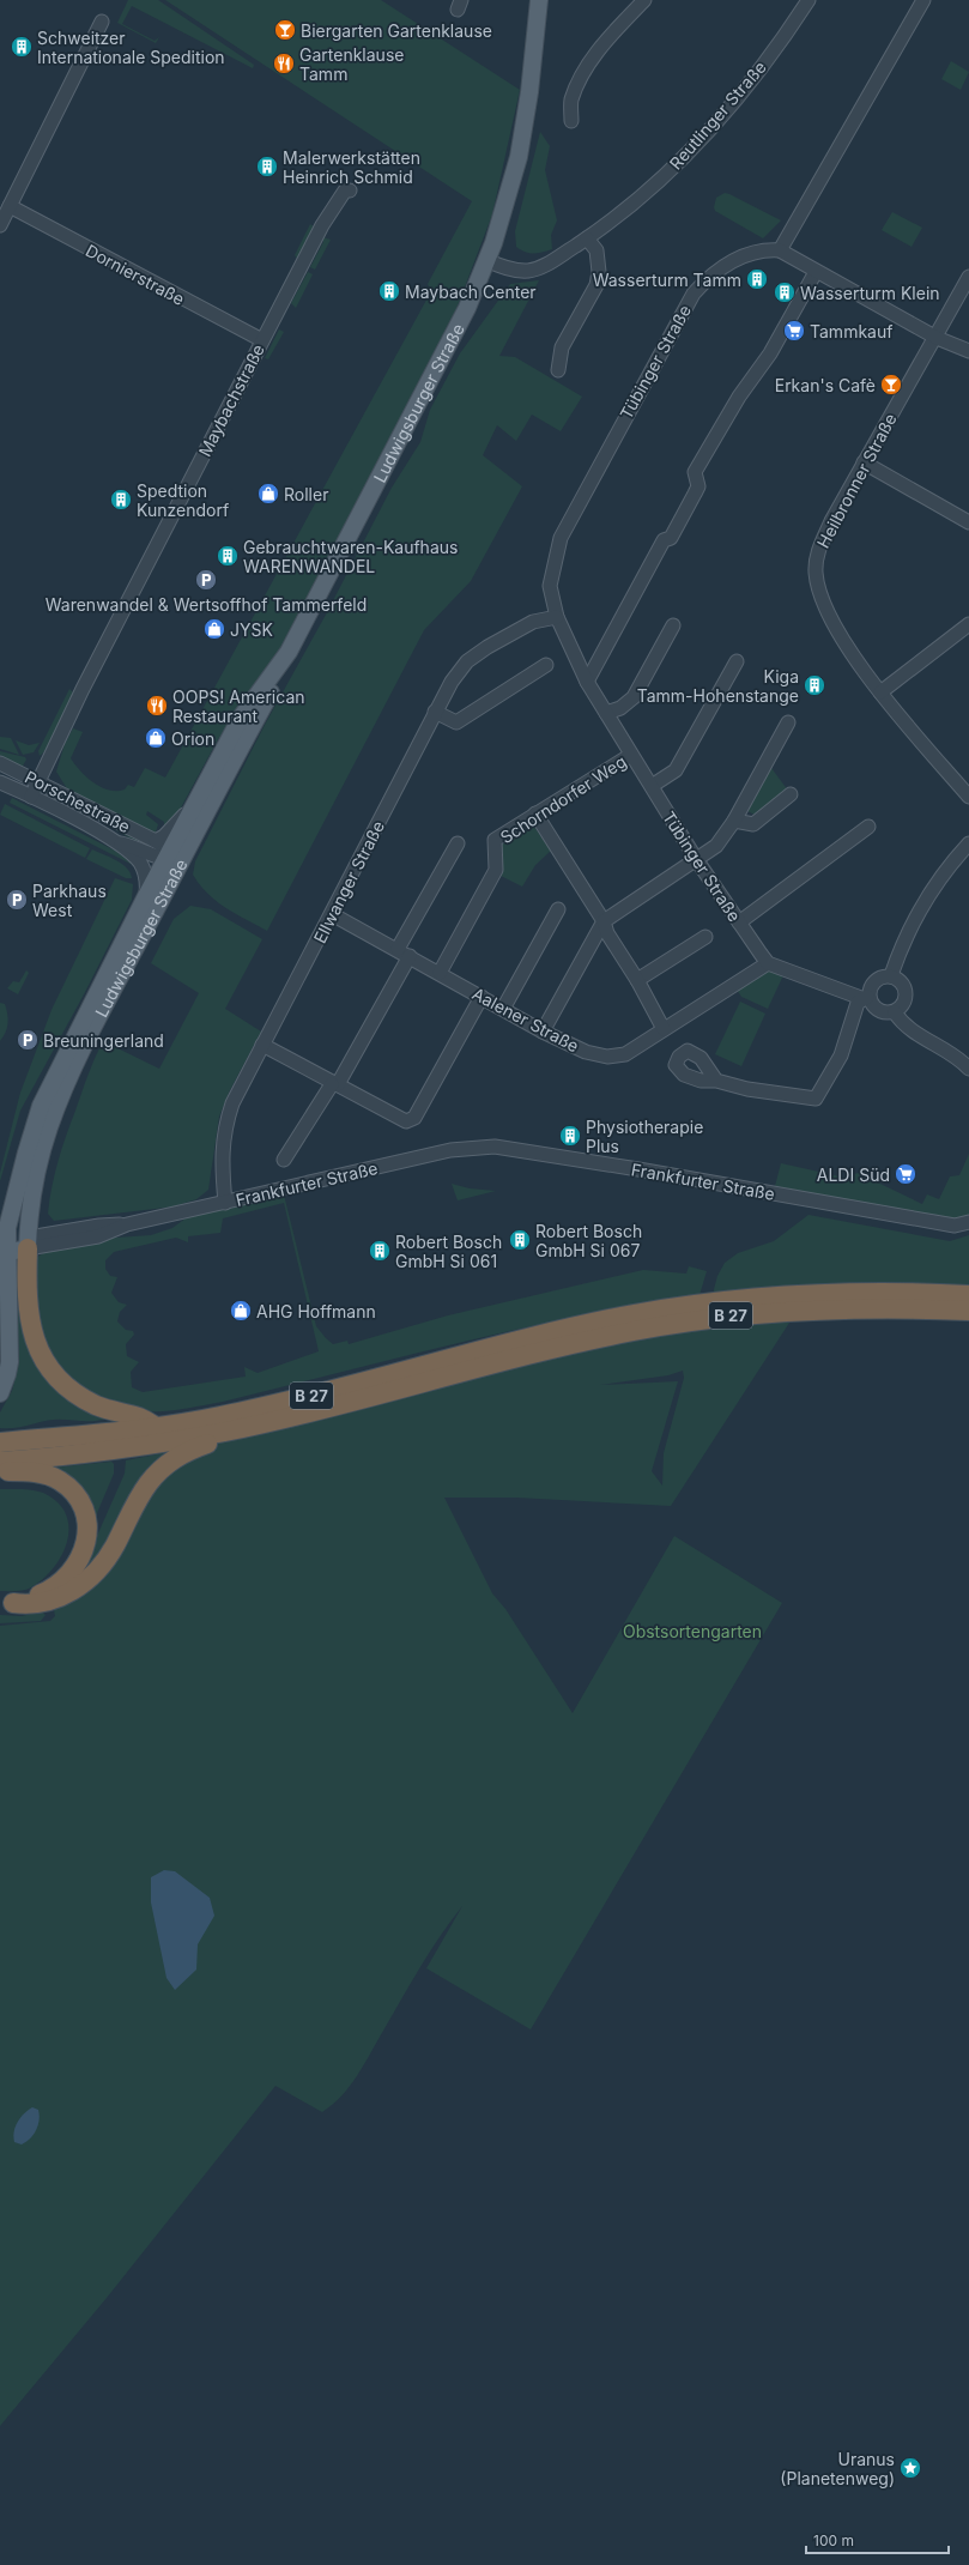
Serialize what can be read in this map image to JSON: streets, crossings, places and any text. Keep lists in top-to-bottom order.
{
  "streets": {
    "highway": ["B 27"],
    "main road": ["Ludwigsburger Straße"],
    "street": [
      "Reutlinger Straße",
      "Dornierstraße",
      "Tübinger Straße",
      "Maybachstraße",
      "Heilbronner Straße",
      "Schorndorfer Weg",
      "Porschestraße",
      "Ellwanger Straße",
      "Aalener Straße",
      "Frankfurter Straße"
    ]
  },
  "crossings": [
    ["Reutlinger Straße", "Ludwigsburger Straße"],
    ["Dornierstraße", "Maybachstraße"],
    ["Tübinger Straße", "Schorndorfer Weg"],
    ["Tübinger Straße", "Ellwanger Straße"],
    ["Tübinger Straße", "Aalener Straße"],
    ["Maybachstraße", "Porschestraße"],
    ["Ludwigsburger Straße", "Porschestraße"],
    ["Ludwigsburger Straße", "Frankfurter Straße"],
    ["Schorndorfer Weg", "Aalener Straße"],
    ["Ellwanger Straße", "Aalener Straße"],
    ["Ellwanger Straße", "Frankfurter Straße"]
  ],
  "parks": ["Obstsortengarten"],
  "places": {
    "bar": ["Biergarten Gartenklause", "Erkan's Cafè"],
    "building": [
      "Schweitzer Internationale Spedition",
      "Malerwerkstätten Heinrich Schmid",
      "Wasserturm Tamm",
      "Maybach Center",
      "Wasserturm Klein",
      "Spedtion Kunzendorf",
      "Gebrauchtwaren-Kaufhaus WARENWANDEL",
      "Kiga Tamm-Hohenstange",
      "Physiotherapie Plus",
      "Robert Bosch GmbH Si 067",
      "Robert Bosch GmbH Si 061"
    ],
    "restaurant": ["Gartenklause Tamm", "OOPS! American Restaurant"],
    "supermarket": ["Tammkauf", "ALDI Süd"],
    "shop": [
      "Roller",
      "JYSK",
      "Orion",
      "AHG Hoffmann"
    ],
    "parking": ["Warenwandel & Wertsoffhof Tammerfeld", "Parkhaus West", "Breuningerland"],
    "place": ["Uranus (Planetenweg)"]
  },
  "scale_bar": "100 m"
}
